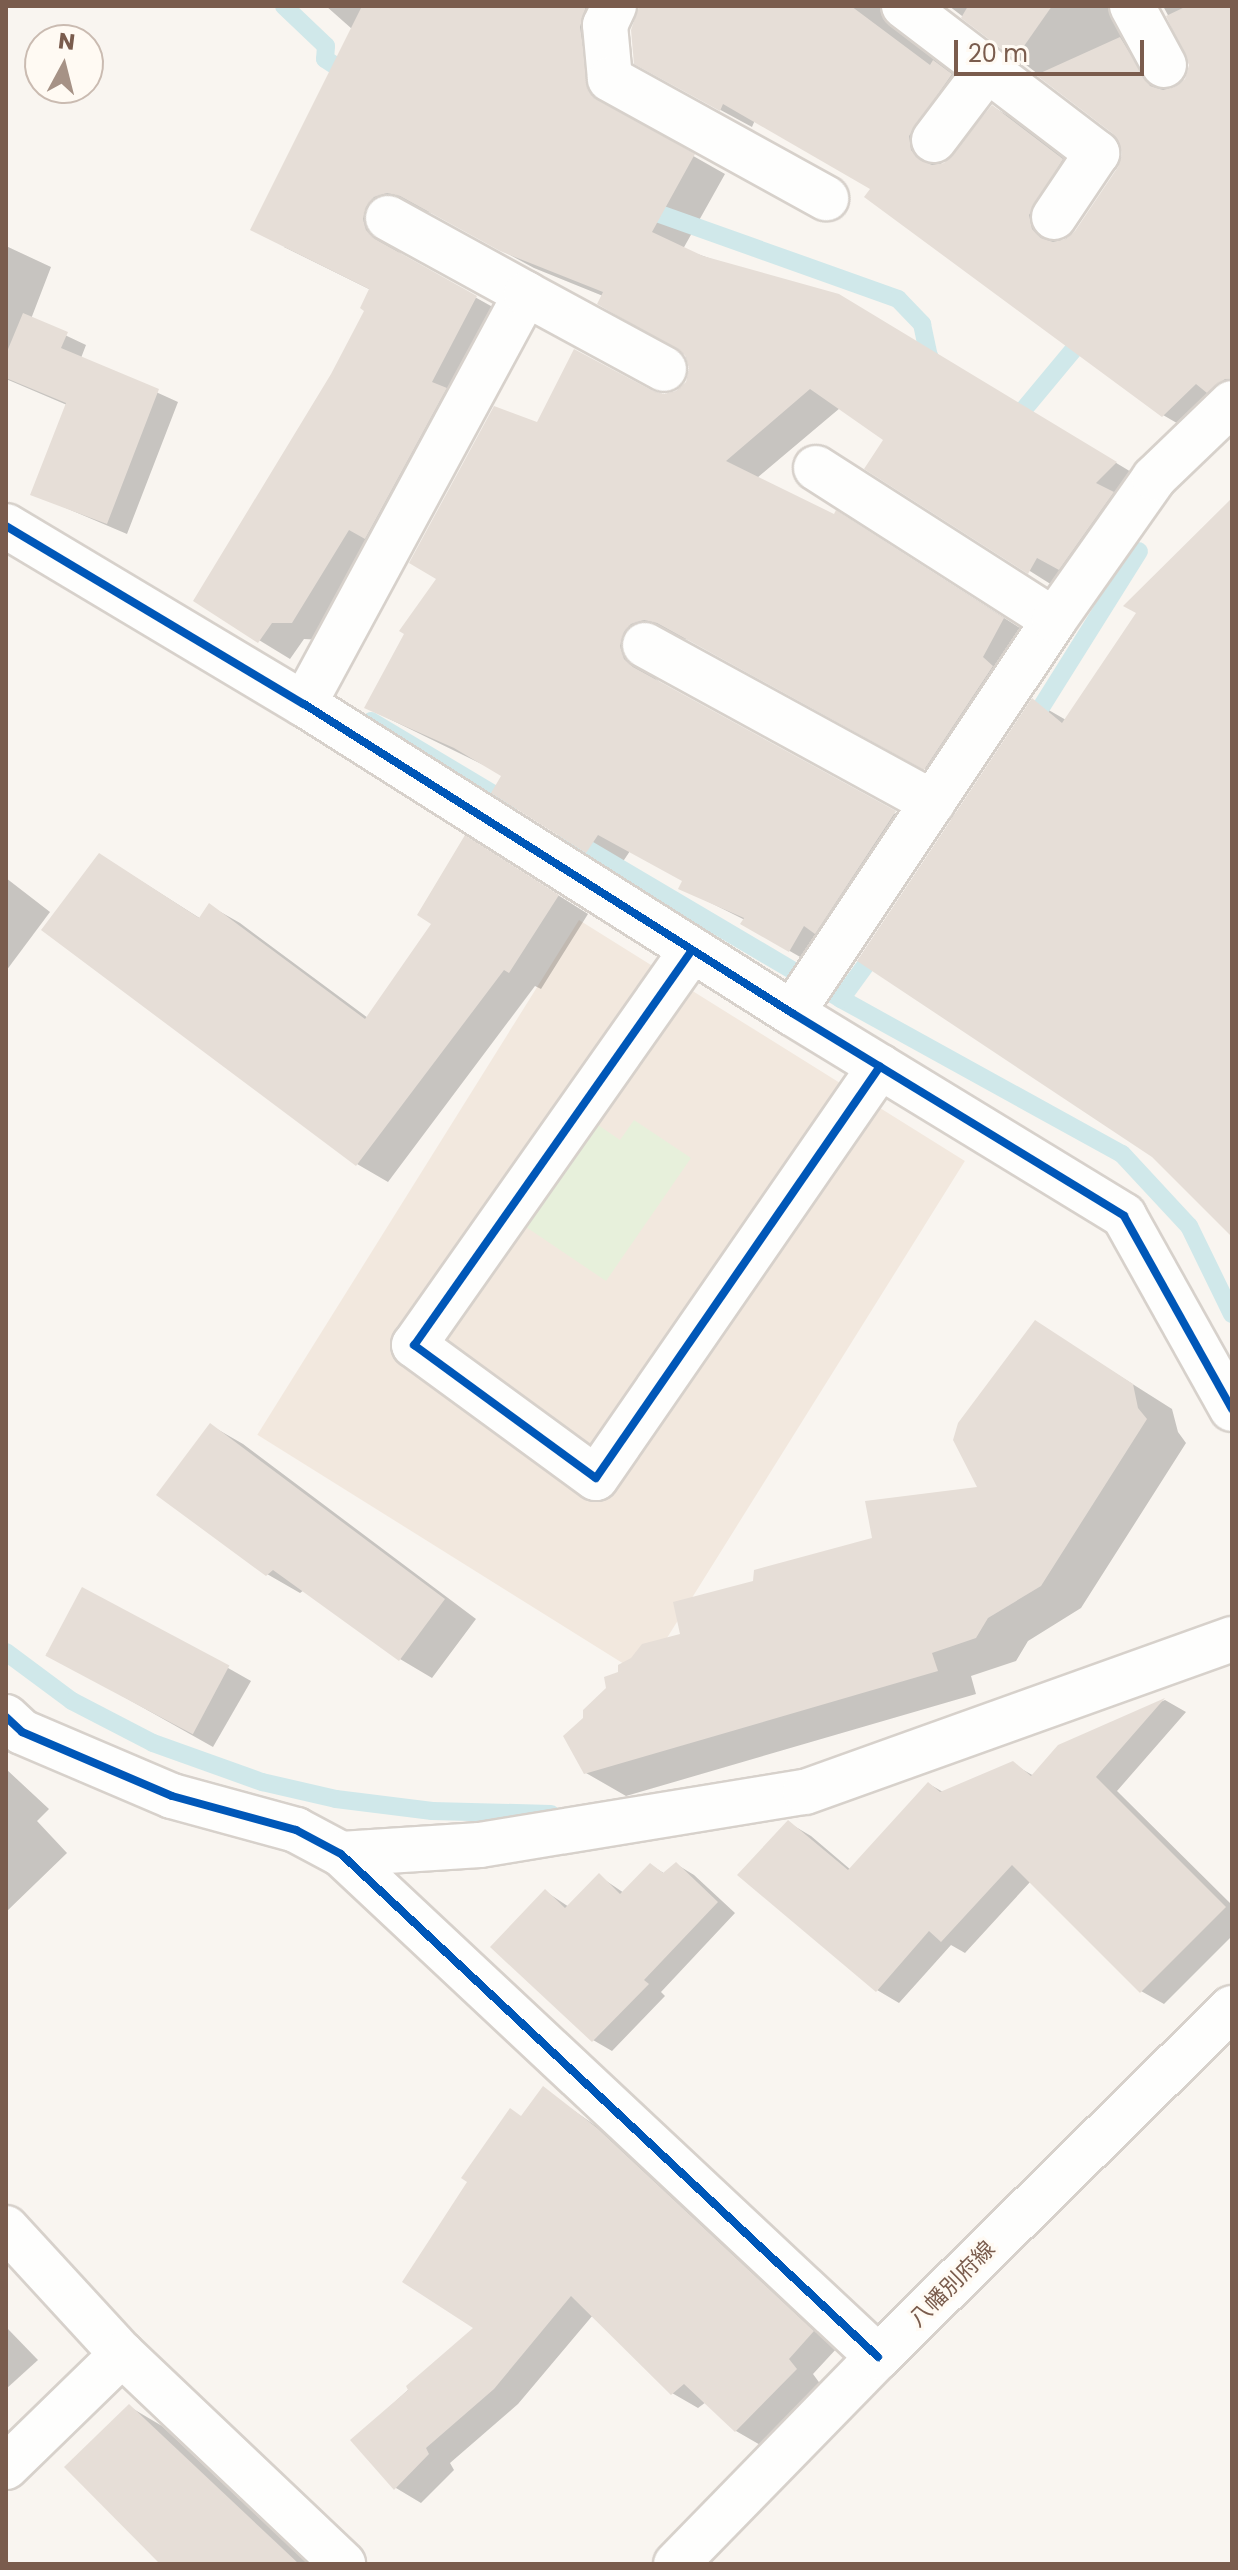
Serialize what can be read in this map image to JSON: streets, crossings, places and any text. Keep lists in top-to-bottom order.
{
  "streets": {
    "street": ["八幡別府線"]
  },
  "scale_bar": "20 m",
  "north": "top"
}
